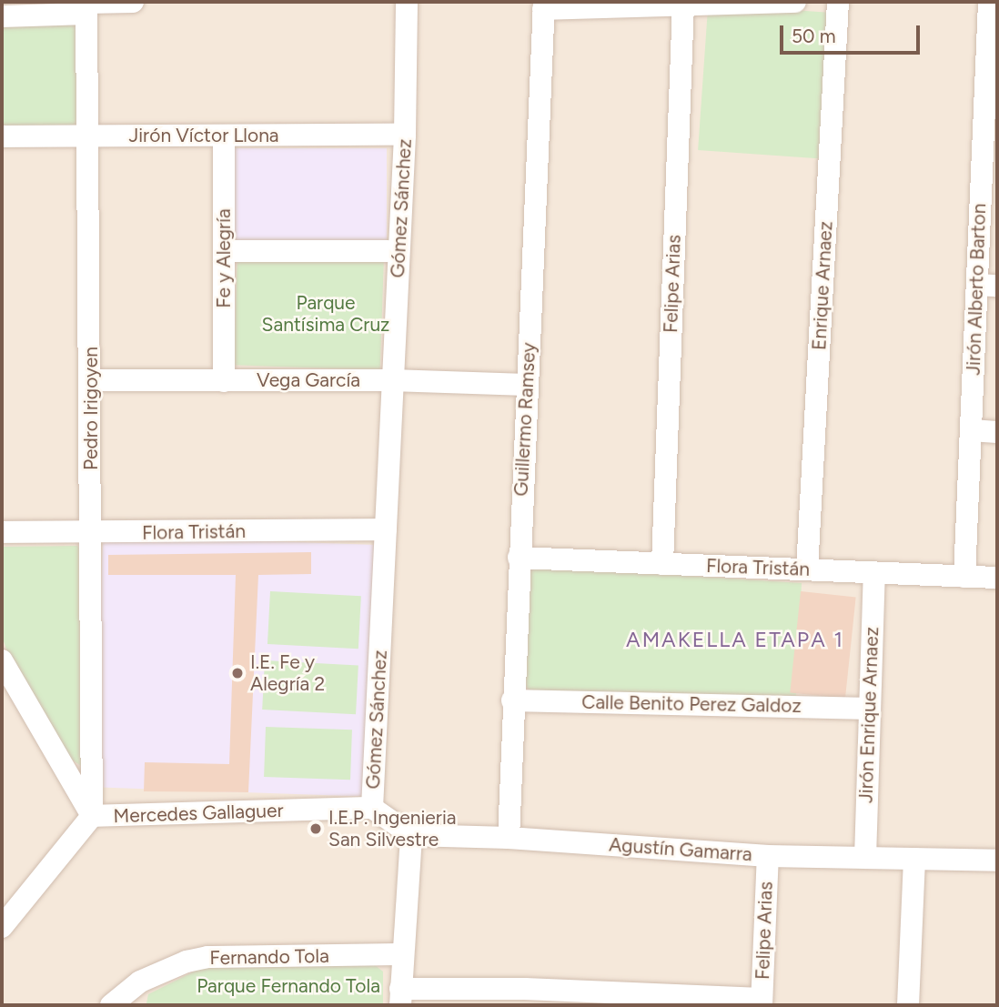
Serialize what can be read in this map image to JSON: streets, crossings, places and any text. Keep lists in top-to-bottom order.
{
  "streets": {
    "street": [
      "Jirón Víctor Llona",
      "Gómez Sánchez",
      "Fe y Alegría",
      "Felipe Arias",
      "Enrique Arnaez",
      "Jirón Alberto Barton",
      "Vega García",
      "Pedro Irigoyen",
      "Guillermo Ramsey",
      "Flora Tristán",
      "Calle Benito Perez Galdoz",
      "Jirón Enrique Arnaez",
      "Mercedes Gallaguer",
      "Agustín Gamarra",
      "Fernando Tola"
    ]
  },
  "crossings": [
    ["Jirón Víctor Llona", "Gómez Sánchez"],
    ["Jirón Víctor Llona", "Fe y Alegría"],
    ["Jirón Víctor Llona", "Pedro Irigoyen"],
    ["Gómez Sánchez", "Vega García"],
    ["Gómez Sánchez", "Flora Tristán"],
    ["Gómez Sánchez", "Mercedes Gallaguer"],
    ["Fe y Alegría", "Vega García"],
    ["Felipe Arias", "Flora Tristán"],
    ["Felipe Arias", "Agustín Gamarra"],
    ["Enrique Arnaez", "Flora Tristán"],
    ["Jirón Alberto Barton", "Flora Tristán"],
    ["Vega García", "Pedro Irigoyen"],
    ["Vega García", "Guillermo Ramsey"],
    ["Pedro Irigoyen", "Flora Tristán"],
    ["Pedro Irigoyen", "Mercedes Gallaguer"],
    ["Guillermo Ramsey", "Flora Tristán"],
    ["Guillermo Ramsey", "Calle Benito Perez Galdoz"],
    ["Guillermo Ramsey", "Agustín Gamarra"],
    ["Flora Tristán", "Jirón Enrique Arnaez"],
    ["Calle Benito Perez Galdoz", "Jirón Enrique Arnaez"],
    ["Jirón Enrique Arnaez", "Agustín Gamarra"]
  ],
  "districts": ["AMAKELLA ETAPA 1"],
  "parks": ["Parque Santísima Cruz", "Parque Fernando Tola"],
  "places": ["I.E. Fe y Alegría 2", "I.E.P. Ingenieria San Silvestre"],
  "scale_bar": "50 m"
}
